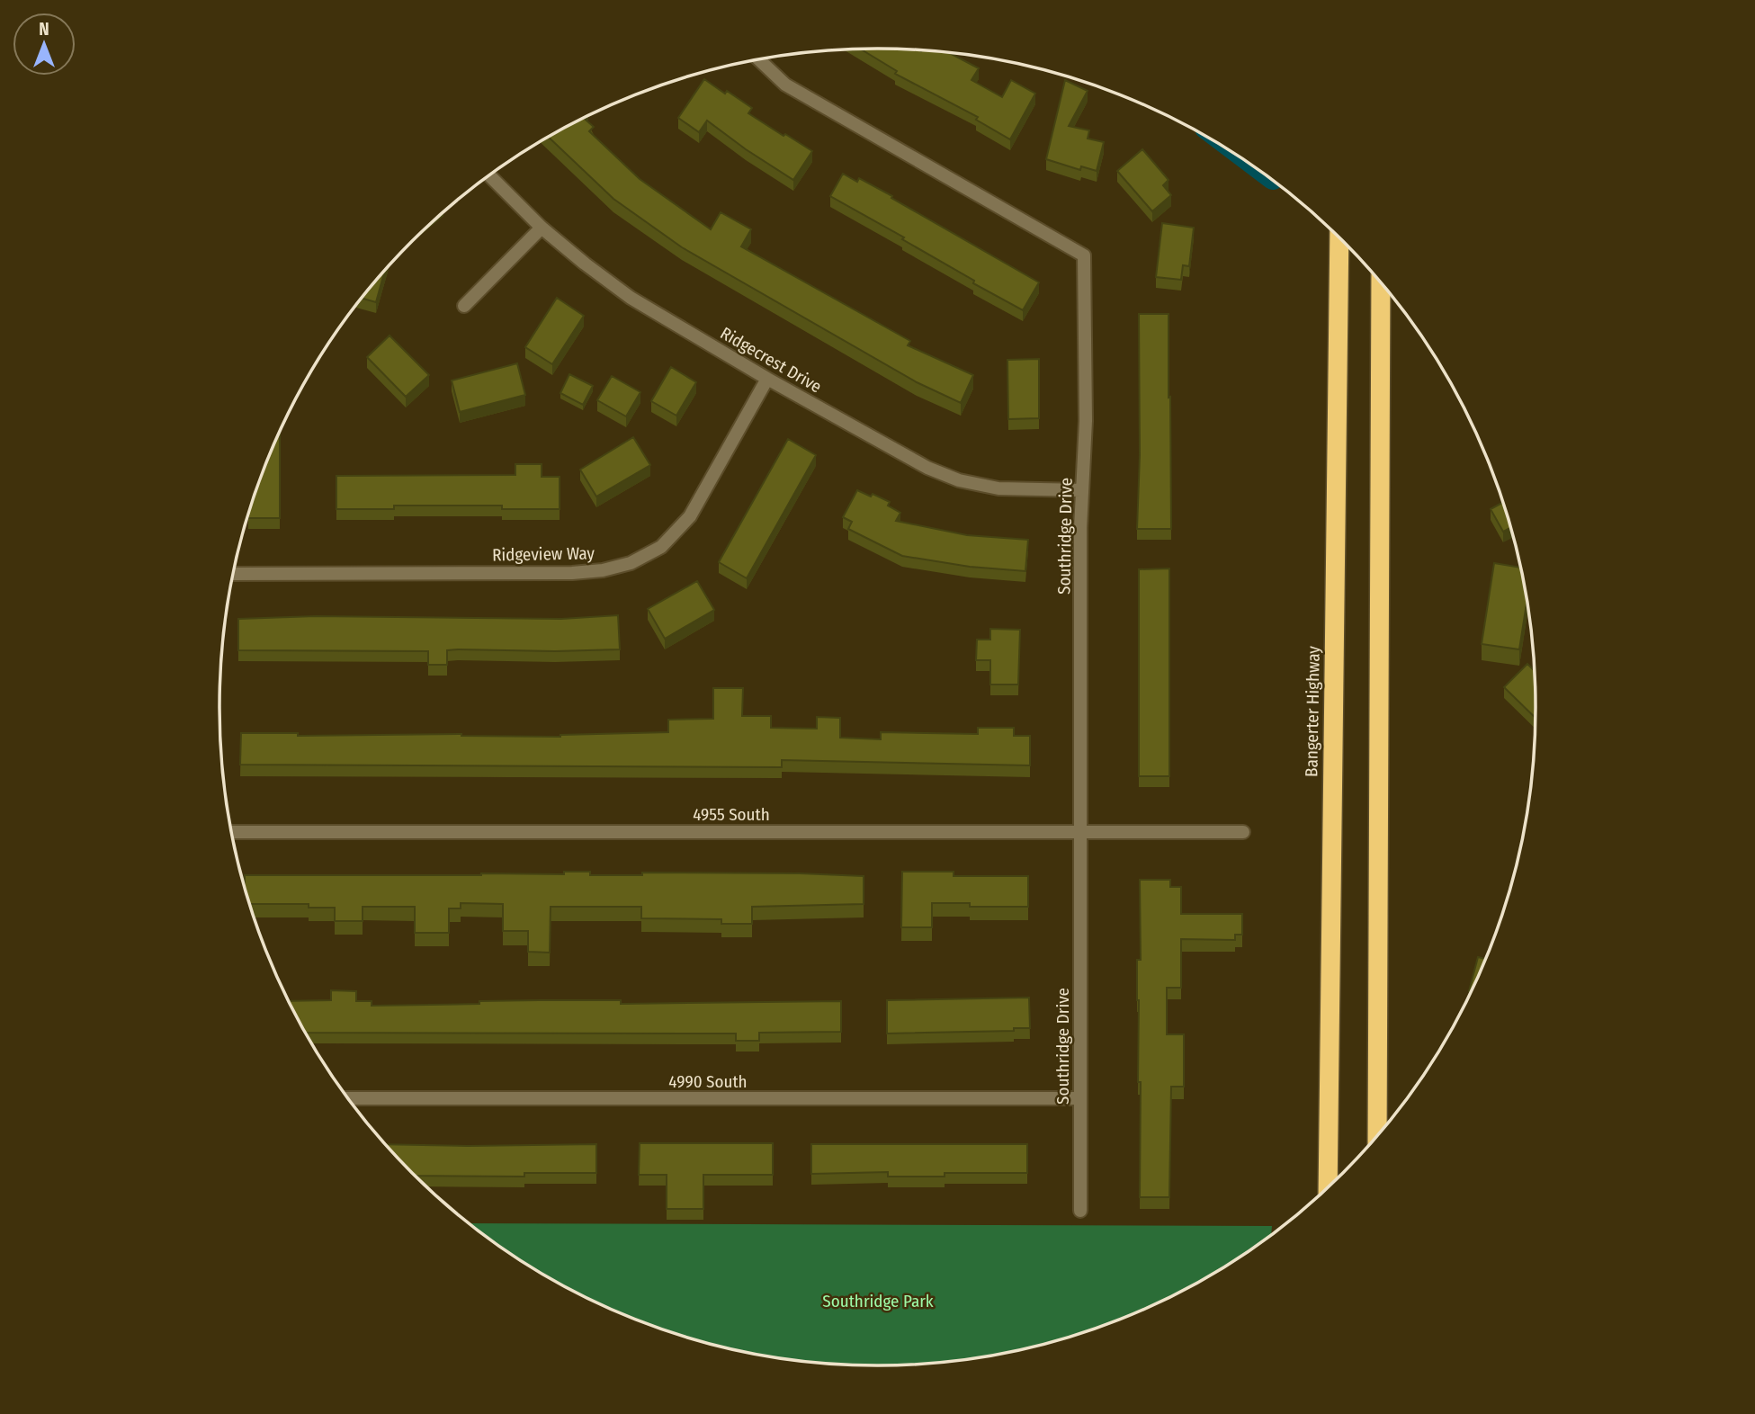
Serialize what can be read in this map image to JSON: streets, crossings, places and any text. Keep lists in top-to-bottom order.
{
  "streets": {
    "highway": ["Bangerter Highway"],
    "street": [
      "Ridgecrest Drive",
      "Southridge Drive",
      "Ridgeview Way",
      "4955 South",
      "4990 South"
    ]
  },
  "crossings": [
    ["Ridgecrest Drive", "Southridge Drive"],
    ["Ridgecrest Drive", "Ridgeview Way"],
    ["Southridge Drive", "4955 South"],
    ["Southridge Drive", "4990 South"]
  ],
  "parks": ["Southridge Park"],
  "north": "top"
}
